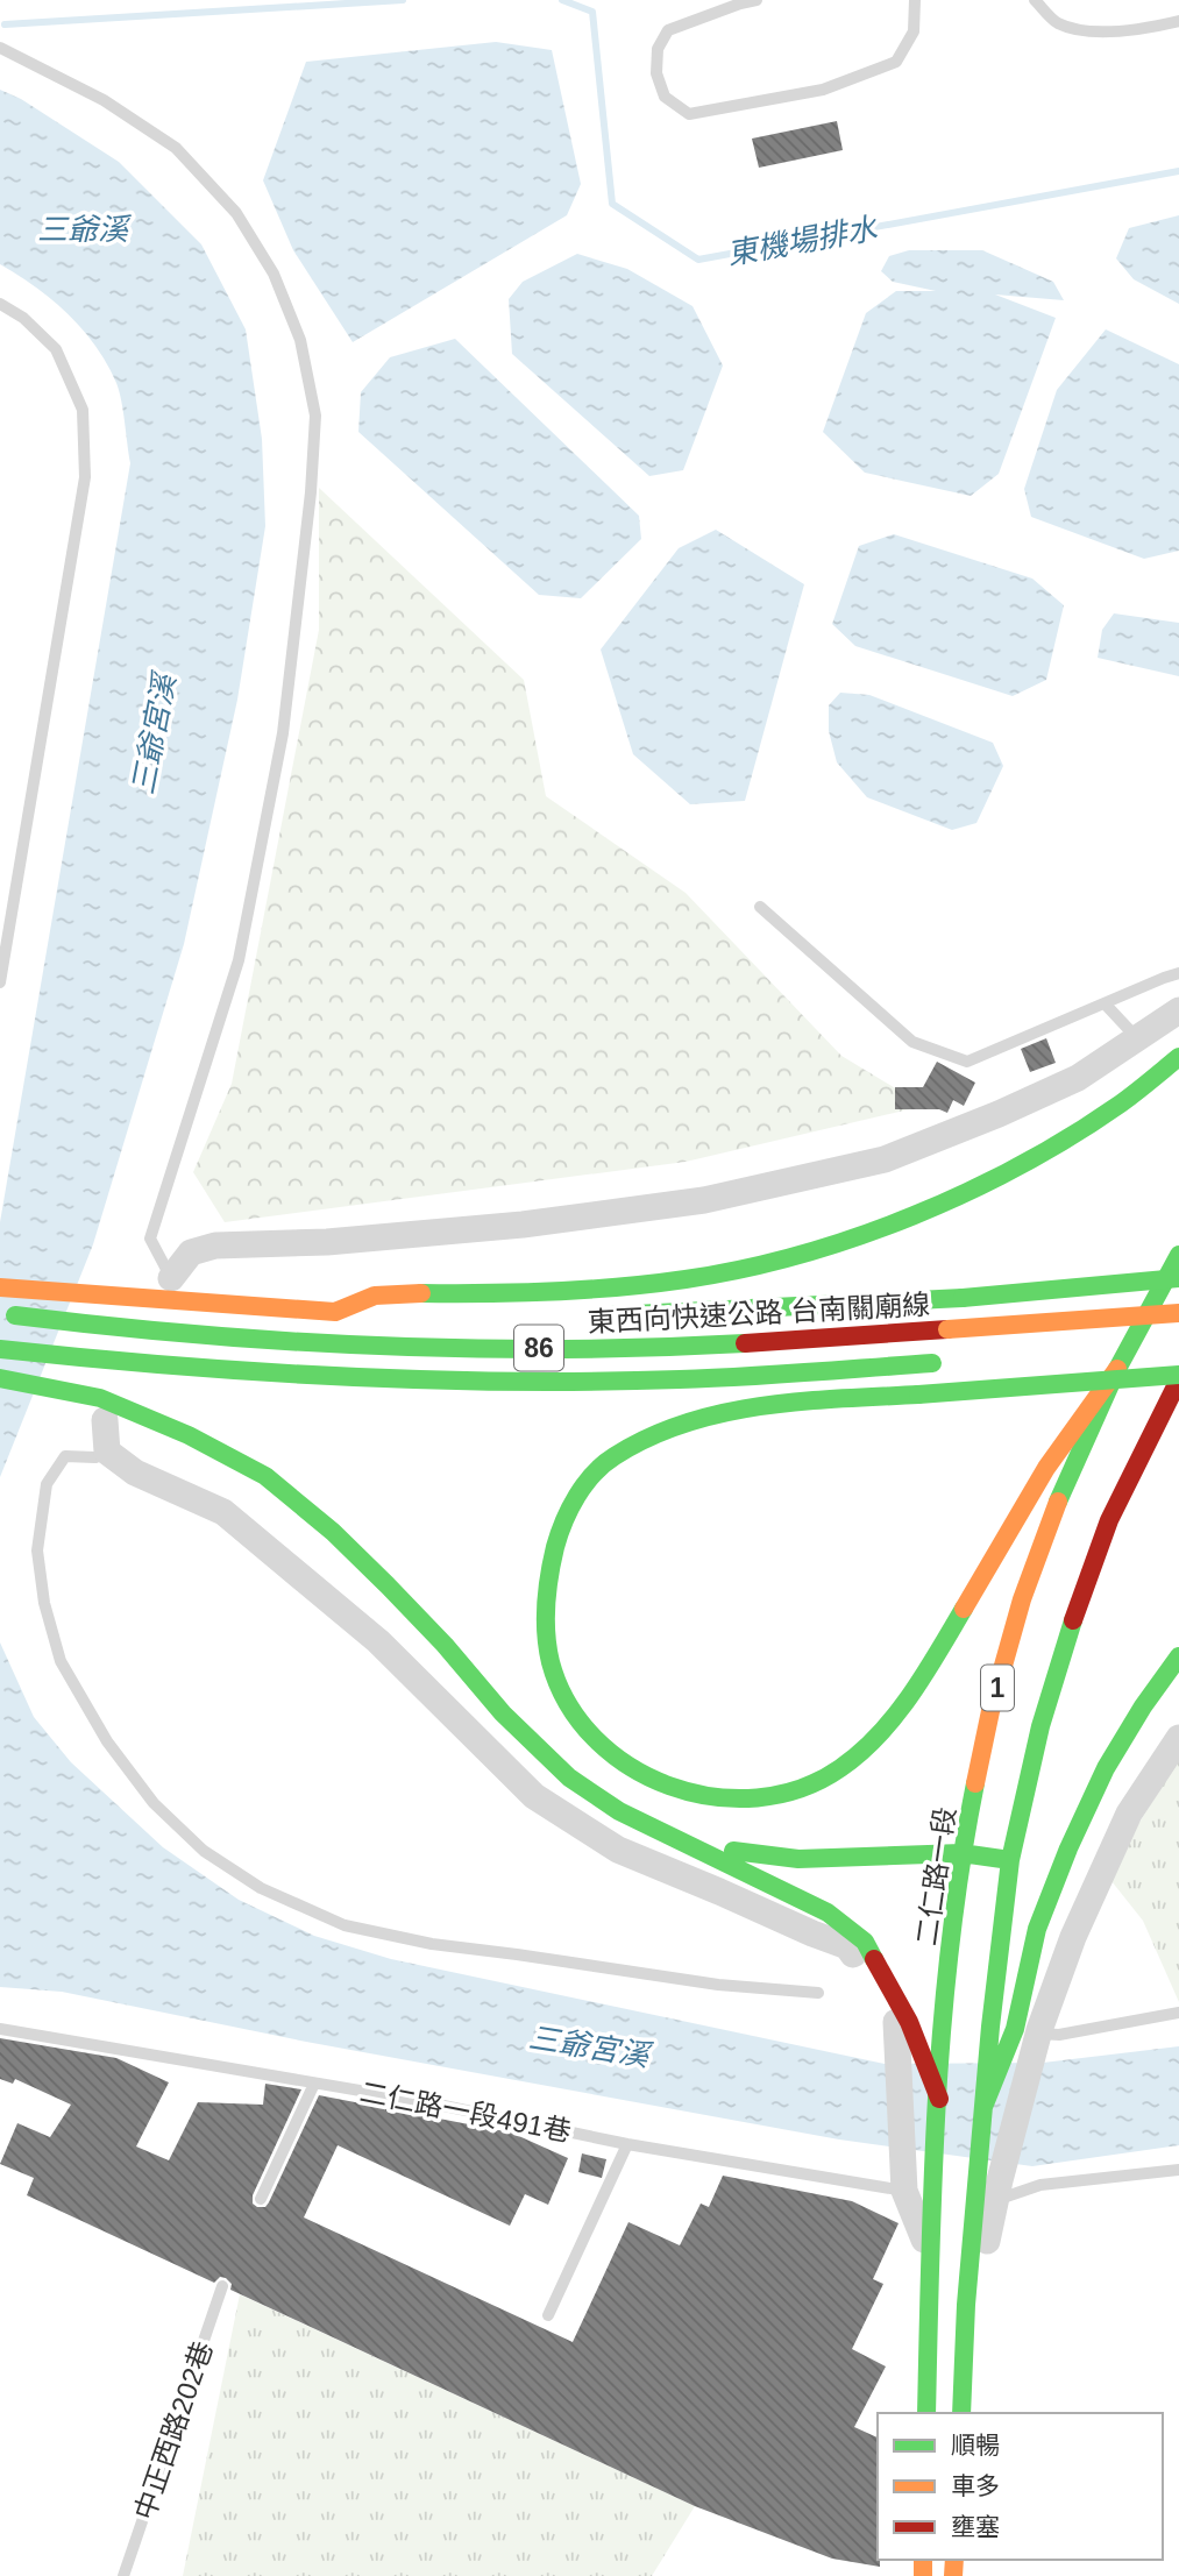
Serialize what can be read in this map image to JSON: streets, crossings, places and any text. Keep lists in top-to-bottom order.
{
  "streets": {
    "main road": [
      "東西向快速公路 台南關廟線",
      "86",
      "1",
      "二仁路一段"
    ],
    "lane": ["二仁路一段491巷", "中正西路202巷"]
  },
  "crossings": [
    ["1", "二仁路一段"],
    ["二仁路一段", "二仁路一段491巷"]
  ],
  "water": ["三爺溪", "東機場排水", "三爺宮溪"],
  "legend": ["順暢", "車多", "壅塞"]
}
